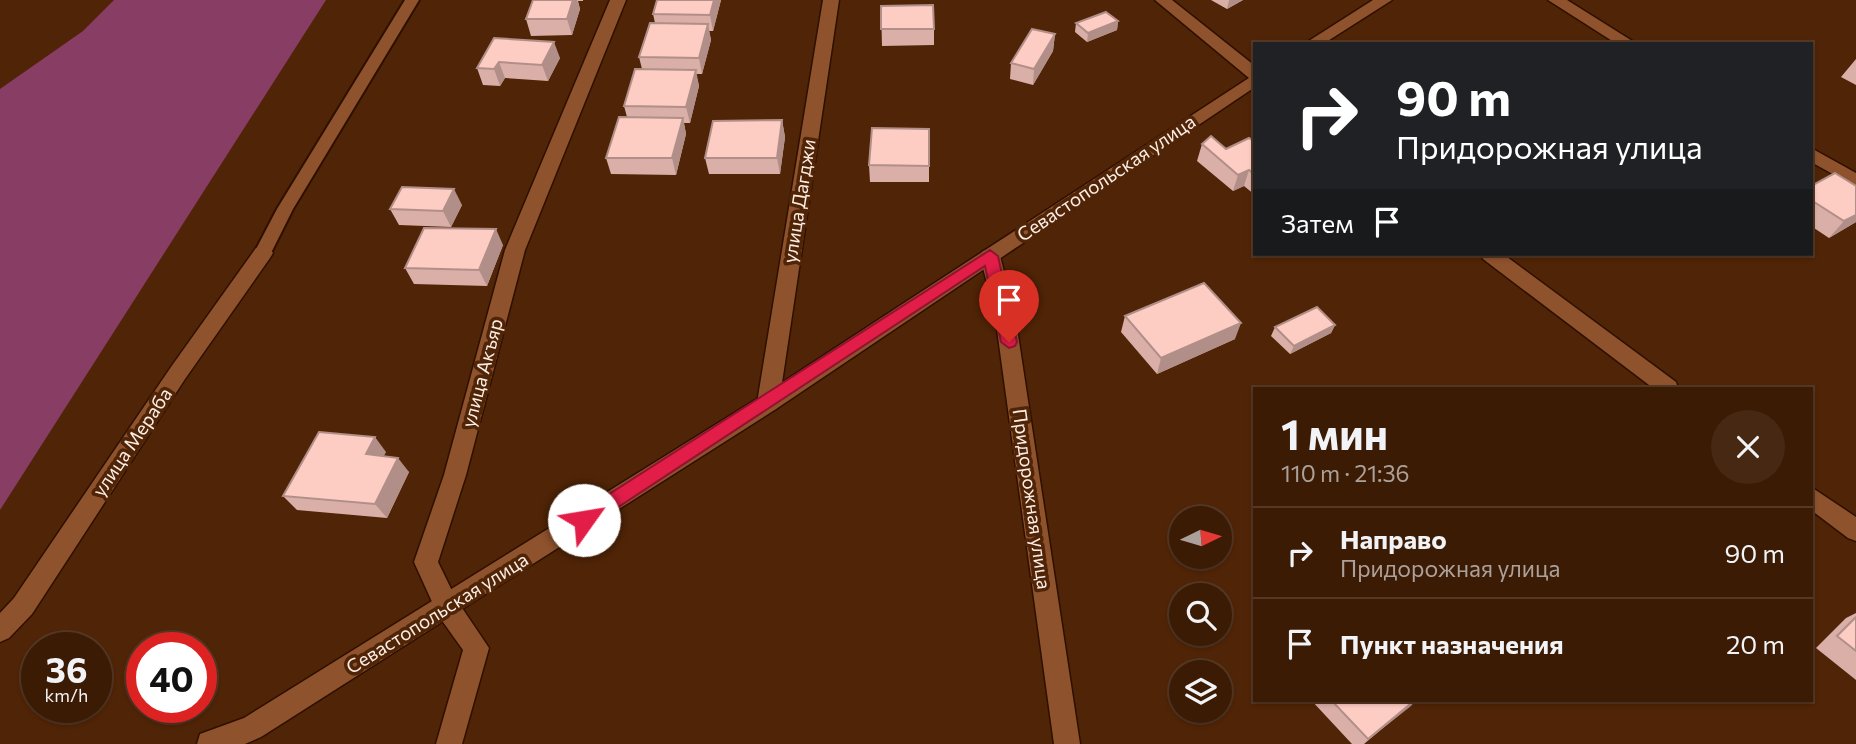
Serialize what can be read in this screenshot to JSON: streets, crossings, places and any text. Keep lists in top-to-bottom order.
{
  "streets": {
    "street": [
      "Севастопольская улица",
      "улица Дагджи",
      "улица Акъяр",
      "улица Мераба",
      "Придорожная улица"
    ]
  },
  "crossings": [
    ["Севастопольская улица", "улица Дагджи"],
    ["Севастопольская улица", "улица Акъяр"],
    ["Севастопольская улица", "Придорожная улица"]
  ],
  "north": "right",
  "page": {
    "turn": ["90 m", "Придорожная улица"],
    "then": "Затем",
    "heading": ["1 мин", "110 m · 21:36"],
    "list": [
      {
        "name": "Направо",
        "note": "Придорожная улица",
        "value": "90 m"
      },
      {
        "name": "Пункт назначения",
        "value": "20 m"
      }
    ],
    "speed": "36 km/h",
    "limit": "40"
  }
}
